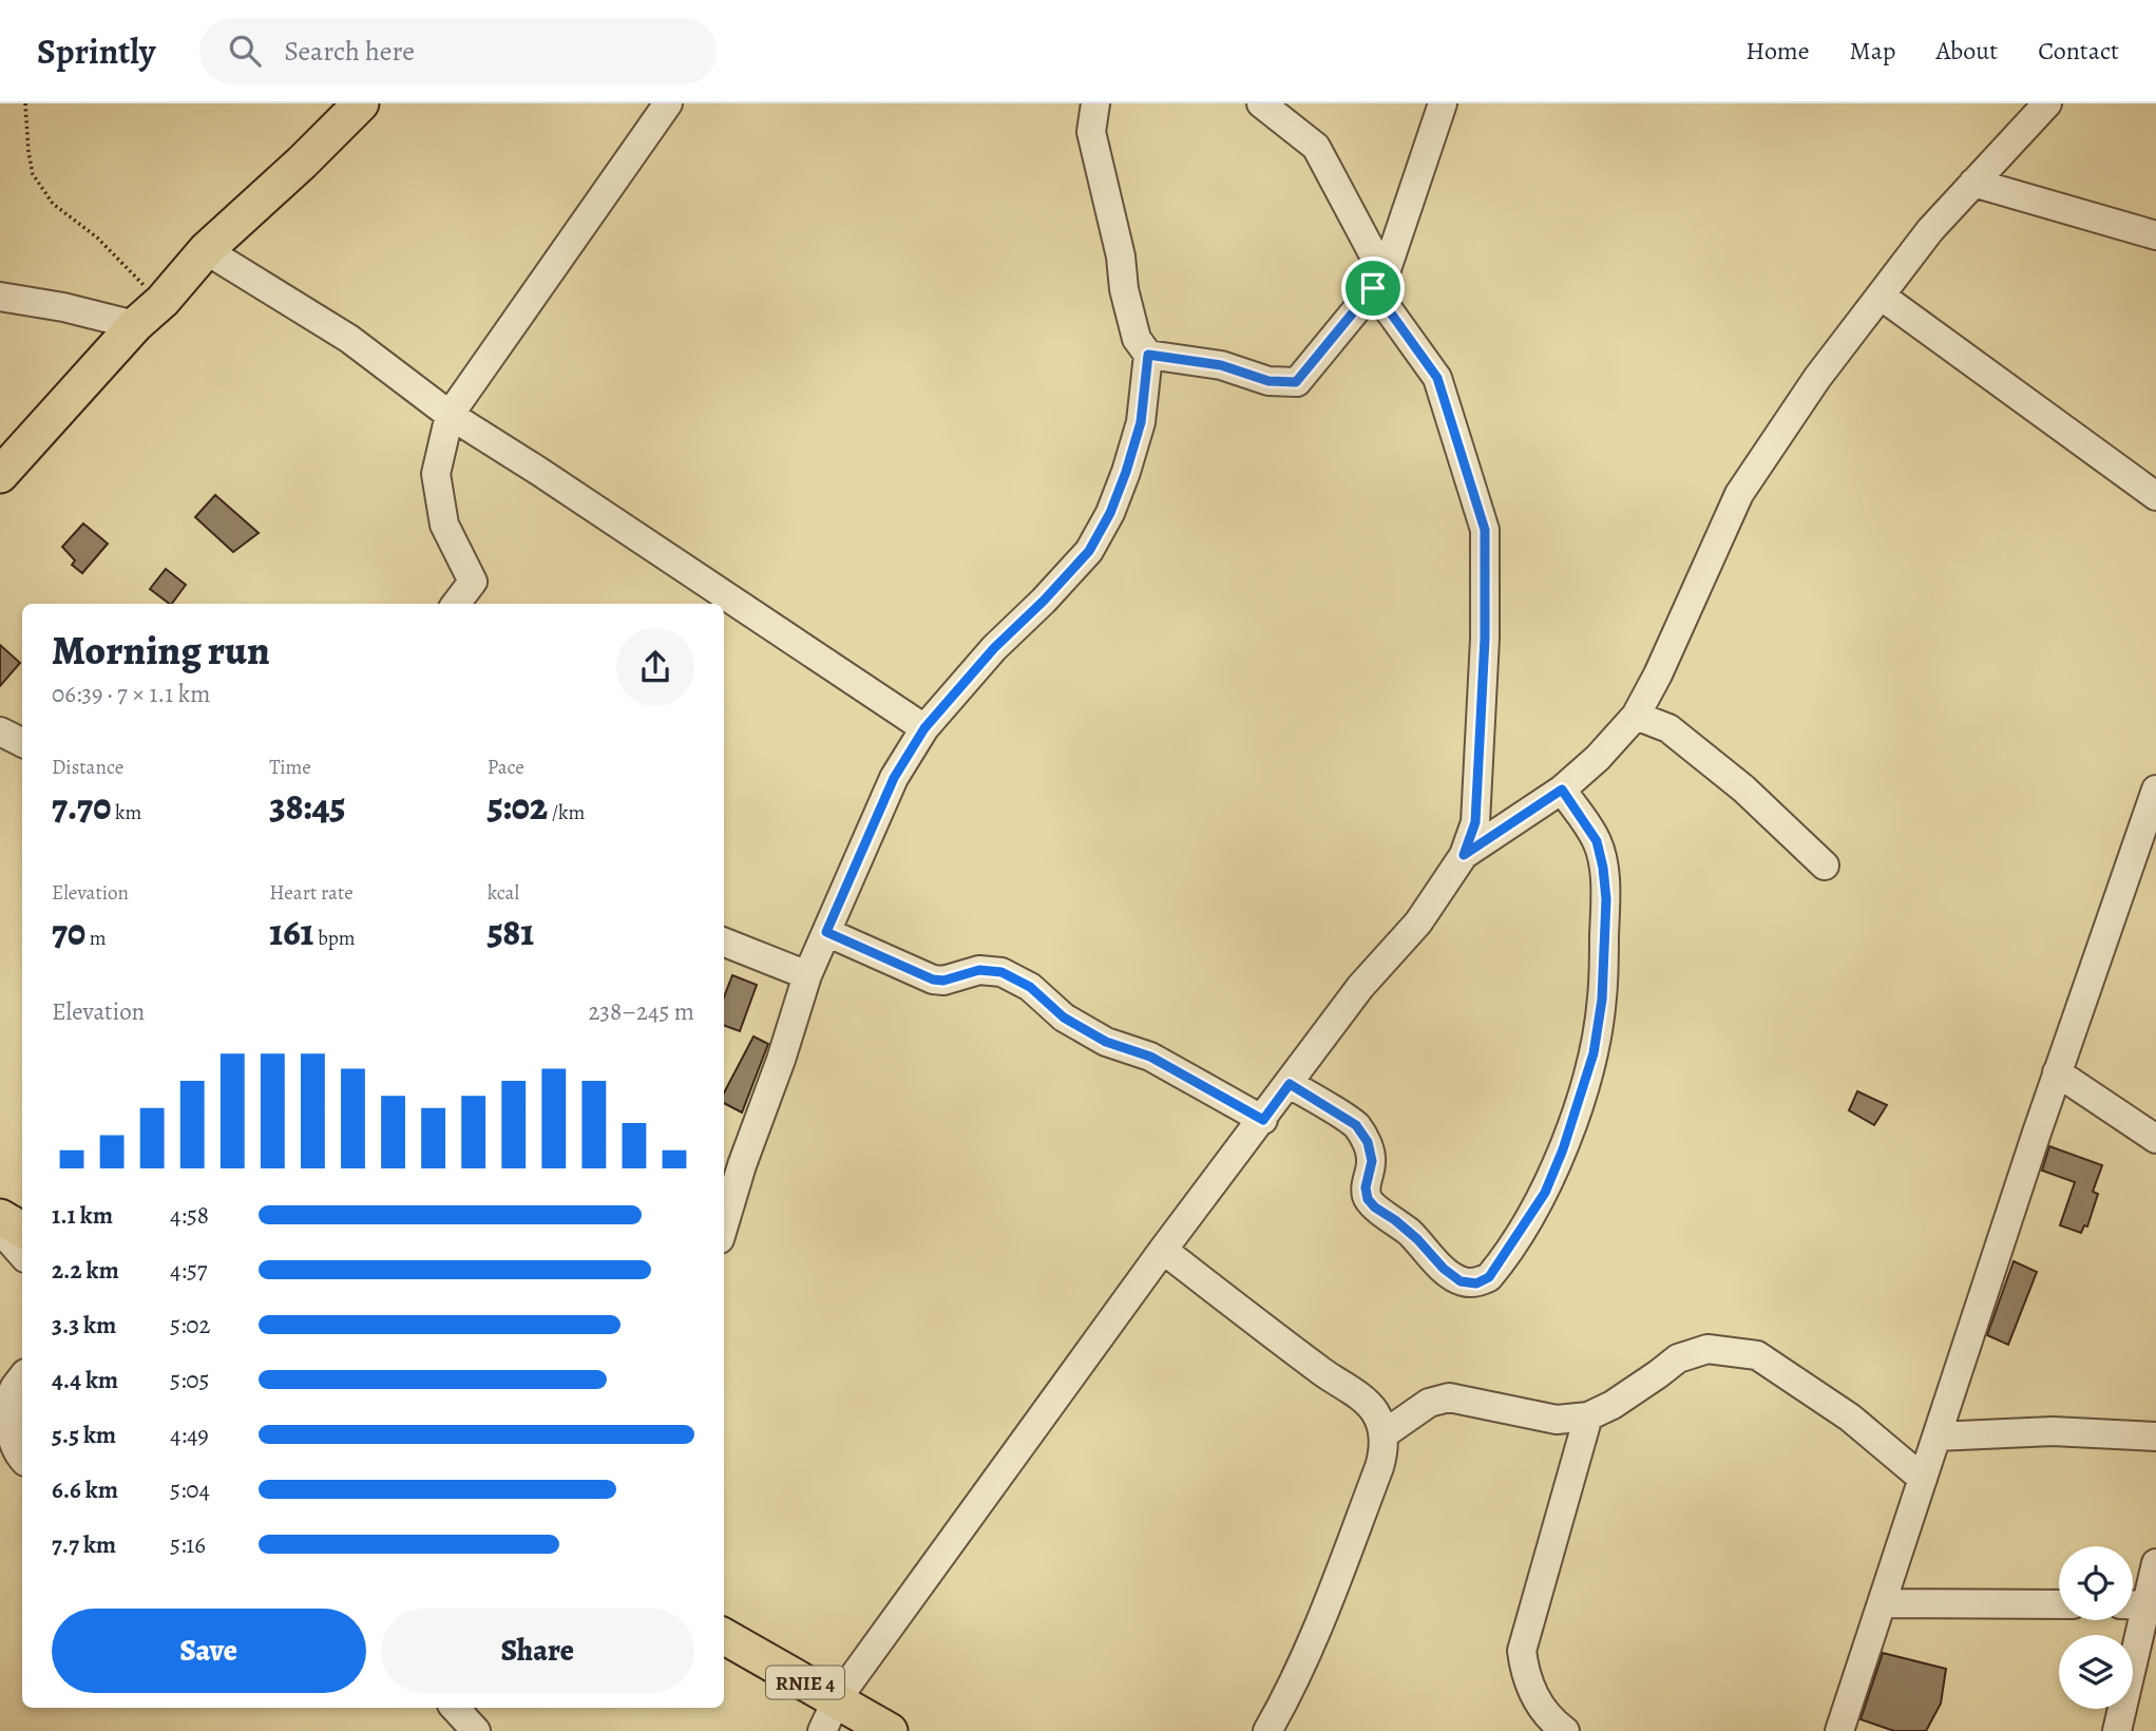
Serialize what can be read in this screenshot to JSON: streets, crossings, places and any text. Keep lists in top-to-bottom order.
{
  "streets": {
    "main road": ["RNIE 4"]
  },
  "page": {
    "header": "Sprintly",
    "search": "Search here",
    "nav": [
      "Home",
      "Map",
      "About",
      "Contact"
    ],
    "heading": ["Morning run", "06:39 · 7 × 1.1 km"],
    "stats": [
      ["Distance", "7.70 km"],
      ["Time", "38:45"],
      ["Pace", "5:02 /km"],
      ["Elevation", "70 m"],
      ["Heart rate", "161 bpm"],
      ["kcal", "581"]
    ],
    "chart": ["Elevation", "238–245 m"],
    "list": [
      {
        "name": "1.1 km",
        "note": "4:58"
      },
      {
        "name": "2.2 km",
        "note": "4:57"
      },
      {
        "name": "3.3 km",
        "note": "5:02"
      },
      {
        "name": "4.4 km",
        "note": "5:05"
      },
      {
        "name": "5.5 km",
        "note": "4:49"
      },
      {
        "name": "6.6 km",
        "note": "5:04"
      },
      {
        "name": "7.7 km",
        "note": "5:16"
      }
    ],
    "buttons": ["Save", "Share"]
  }
}
